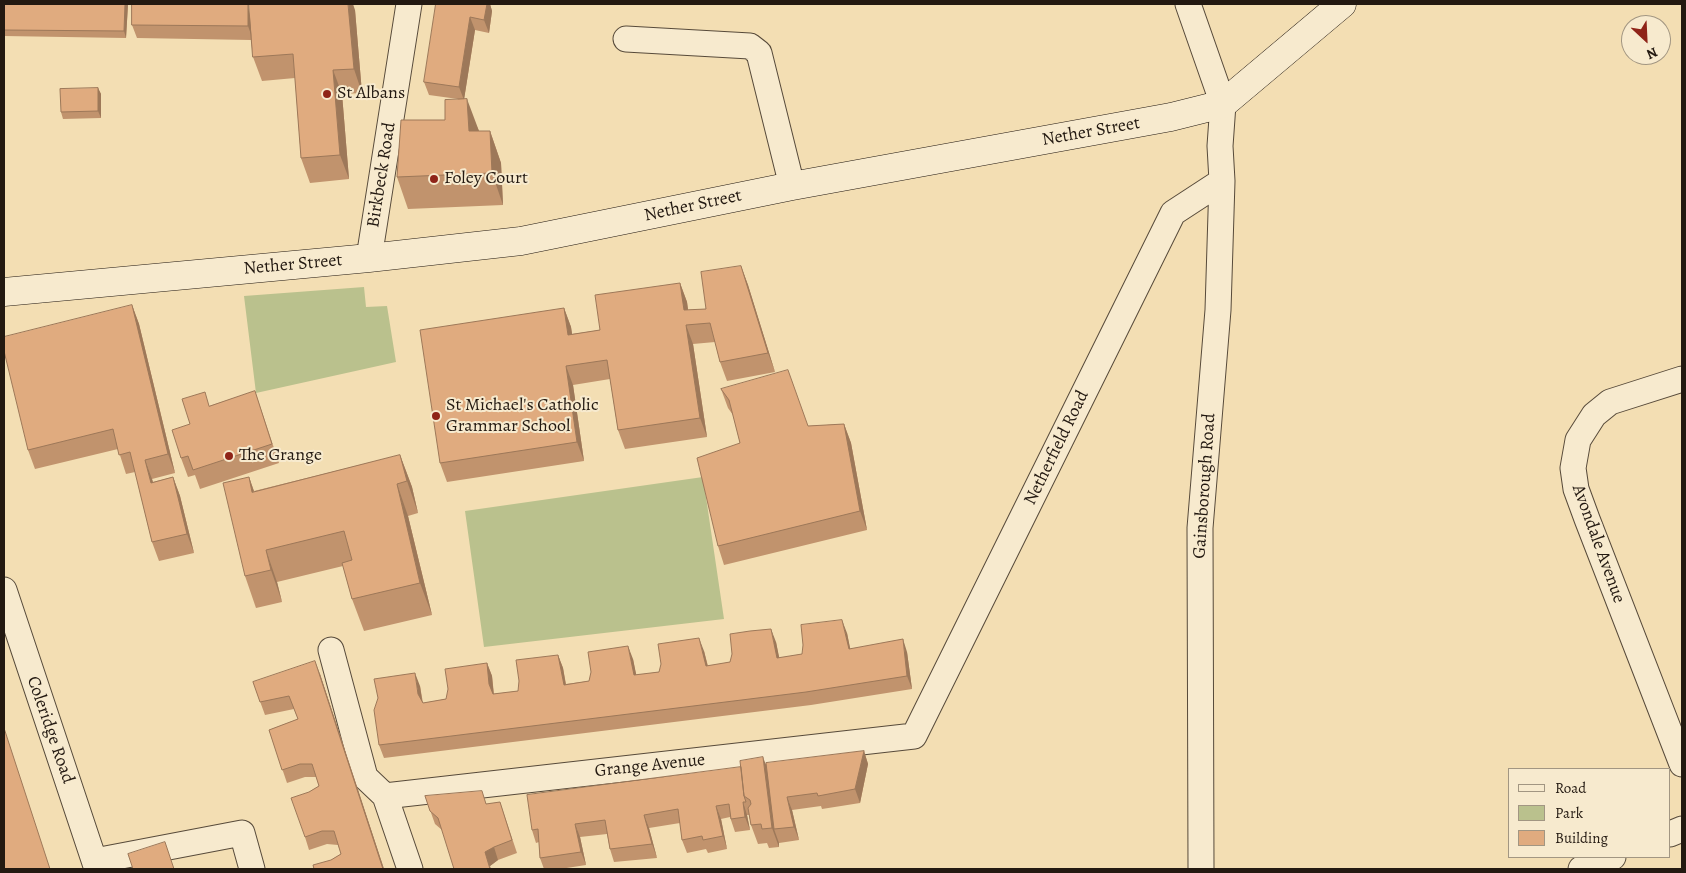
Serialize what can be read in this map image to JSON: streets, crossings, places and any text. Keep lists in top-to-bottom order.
{
  "streets": {
    "street": [
      "Nether Street",
      "Birkbeck Road",
      "Netherfield Road",
      "Gainsborough Road",
      "Avondale Avenue",
      "Coleridge Road",
      "Grange Avenue"
    ]
  },
  "crossings": [
    ["Nether Street", "Birkbeck Road"],
    ["Nether Street", "Gainsborough Road"],
    ["Netherfield Road", "Gainsborough Road"],
    ["Netherfield Road", "Grange Avenue"]
  ],
  "places": [
    "St Albans",
    "Foley Court",
    "St Michael's Catholic Grammar School",
    "The Grange"
  ],
  "legend": ["Road", "Park", "Building"],
  "north": "bottom right"
}
